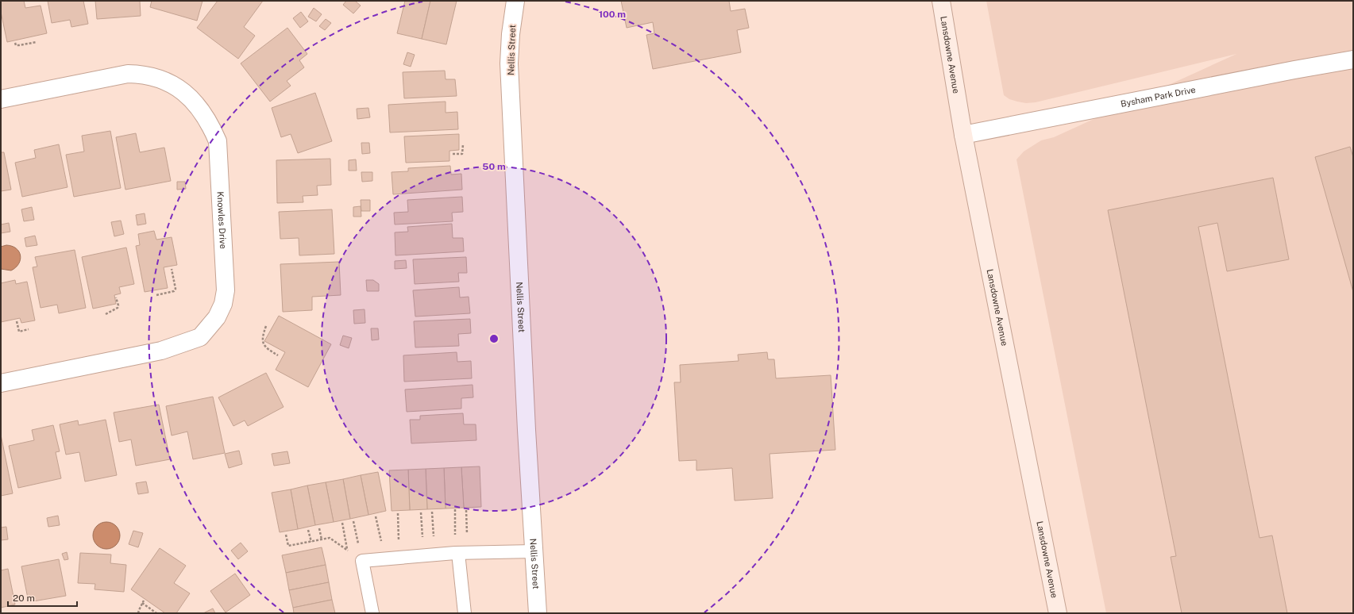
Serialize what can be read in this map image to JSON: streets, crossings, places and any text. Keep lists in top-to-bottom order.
{
  "streets": {
    "main road": ["Lansdowne Avenue"],
    "street": ["Nellis Street", "Bysham Park Drive", "Knowles Drive"]
  },
  "crossings": [
    ["Lansdowne Avenue", "Bysham Park Drive"]
  ],
  "scale_bar": "20 m",
  "rings": ["100 m", "50 m"]
}
